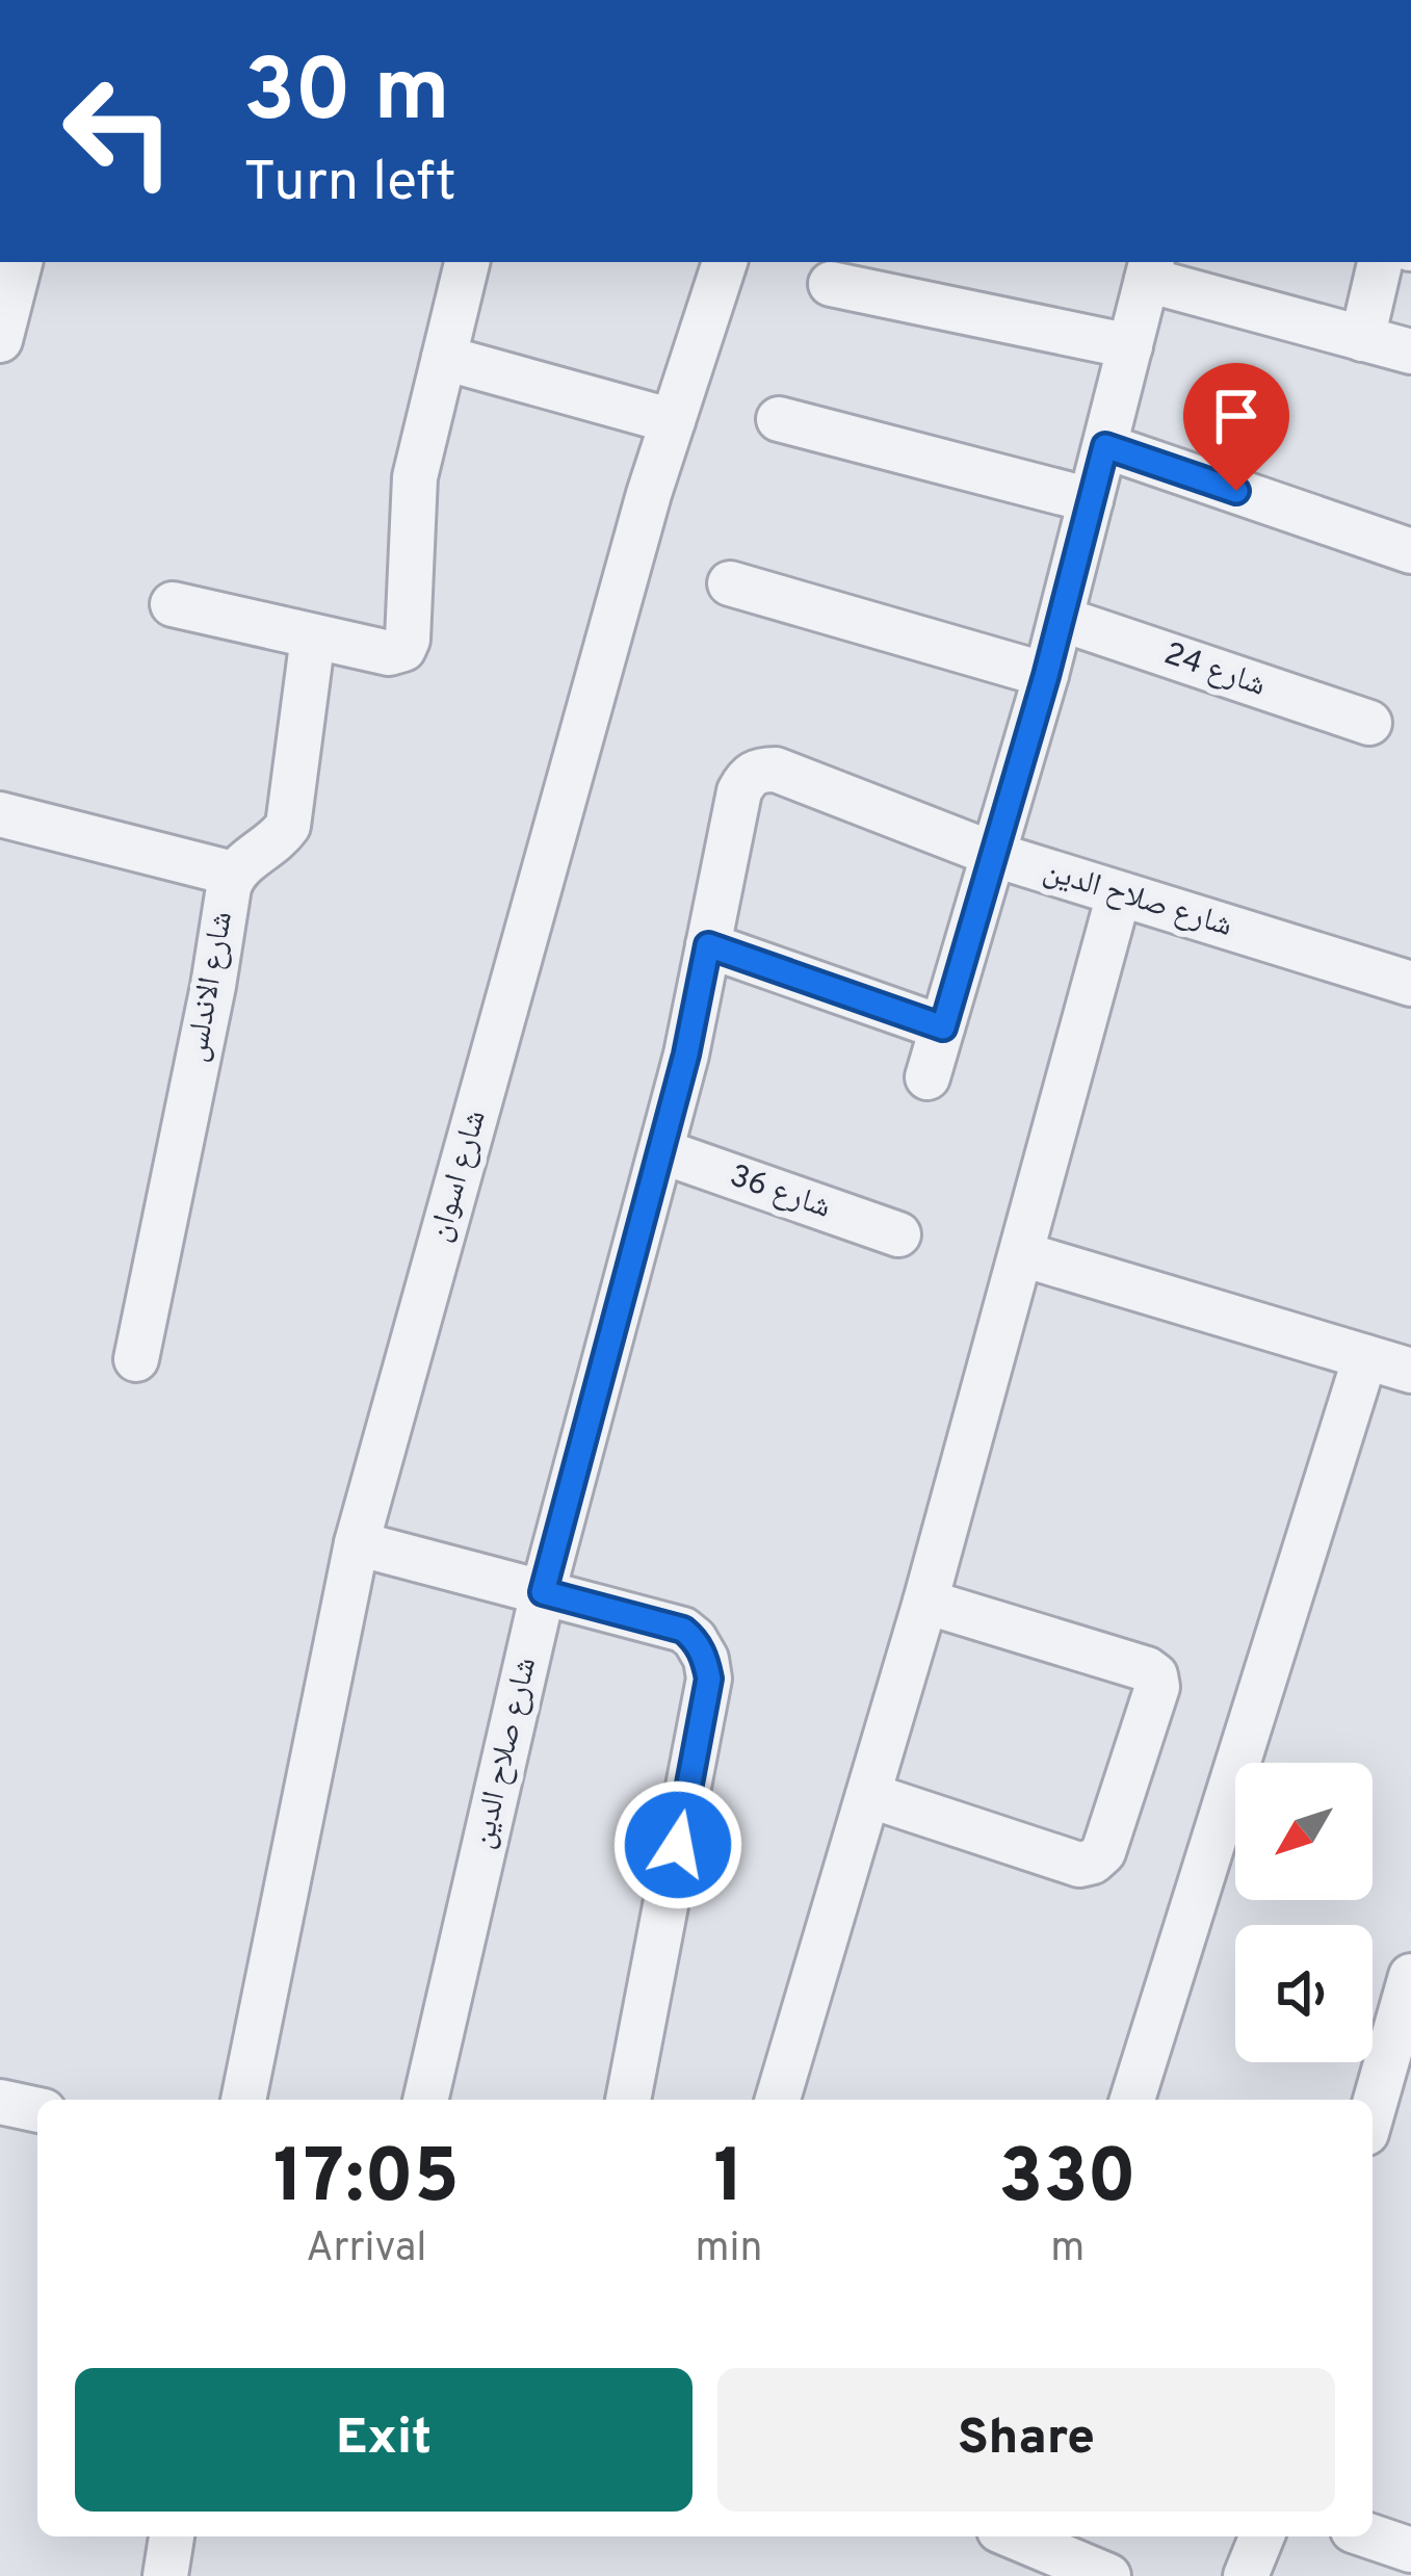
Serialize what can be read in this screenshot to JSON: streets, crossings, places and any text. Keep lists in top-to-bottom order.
{
  "streets": {
    "street": [
      "شارع 24",
      "شارع صلاح الدين",
      "شارع الاندلس",
      "شارع اسوان",
      "شارع 36"
    ]
  },
  "crossings": [
    ["شارع صلاح الدين", "شارع 36"]
  ],
  "north": "bottom left",
  "page": {
    "turn": ["30 m", "Turn left"],
    "eta": [
      "17:05",
      "Arrival",
      "1",
      "min",
      "330",
      "m"
    ],
    "buttons": ["Exit", "Share"]
  }
}
